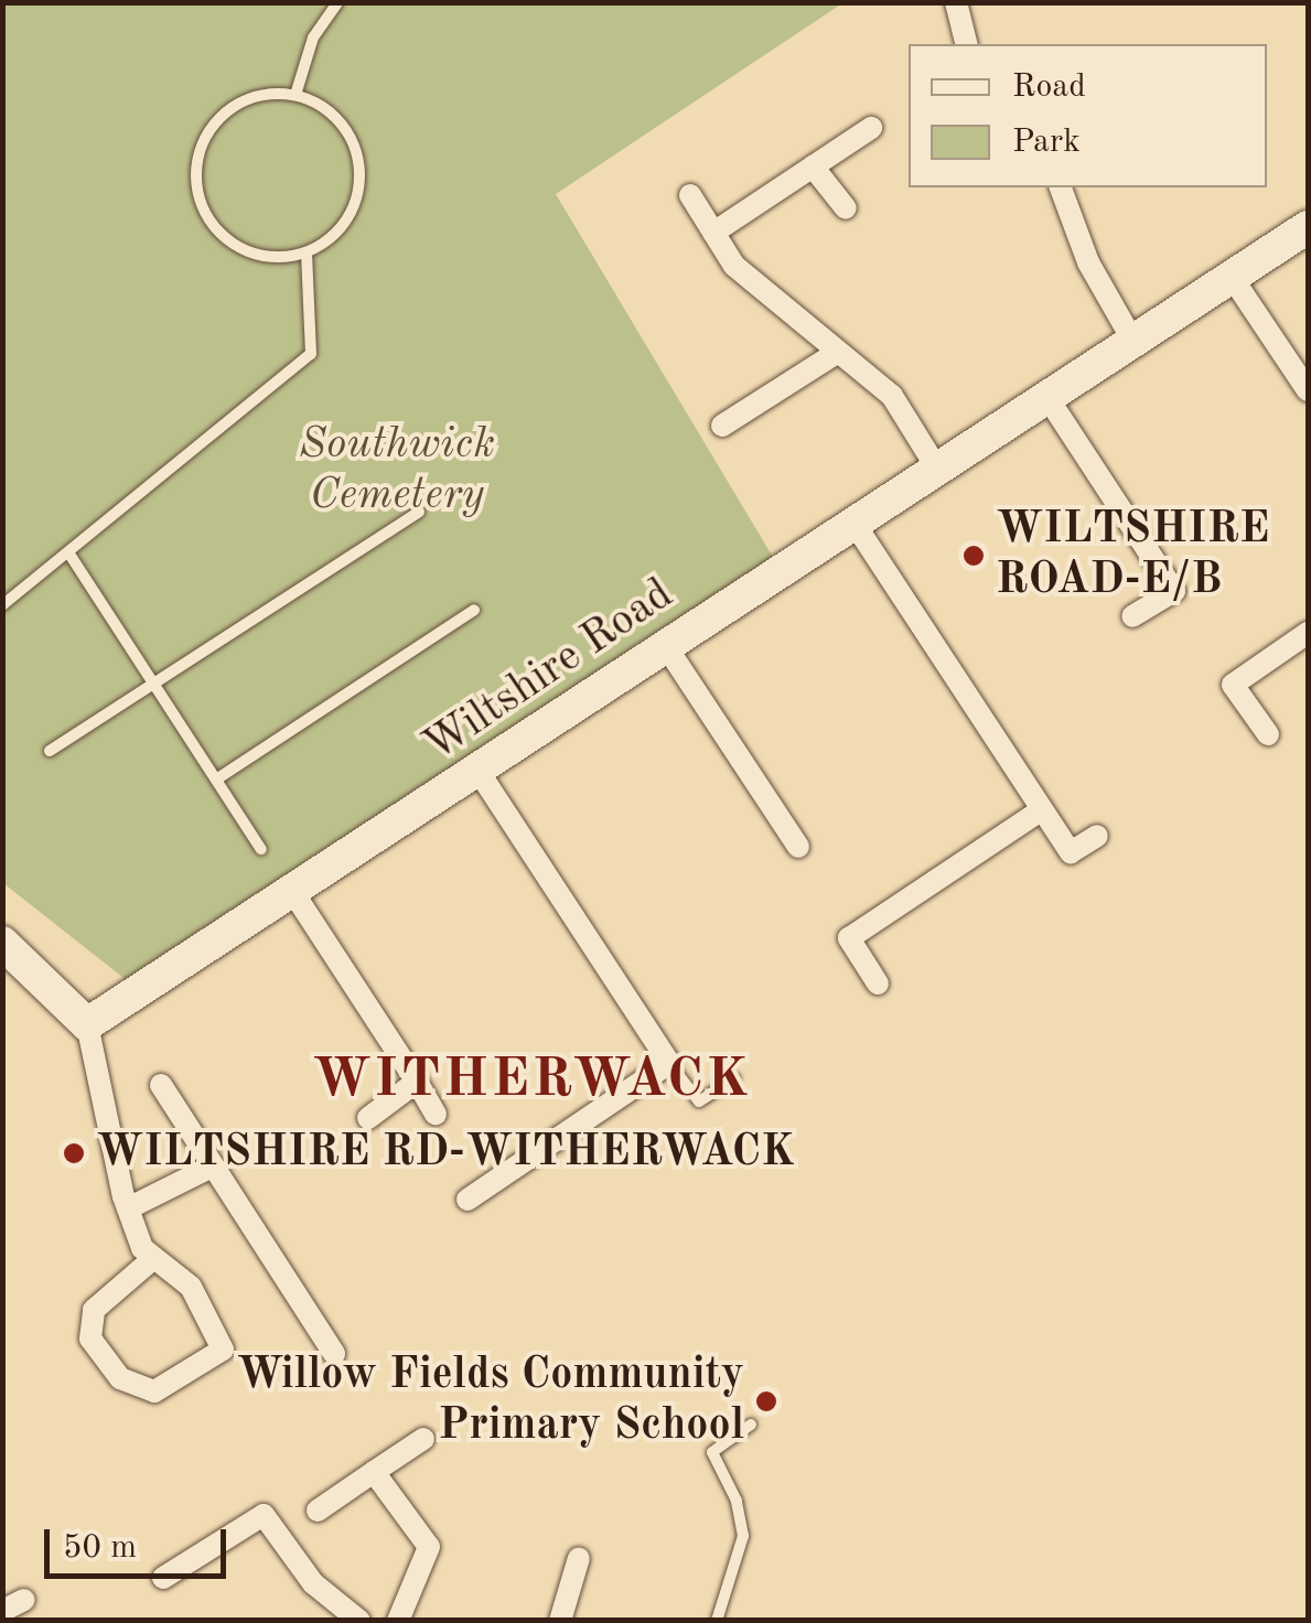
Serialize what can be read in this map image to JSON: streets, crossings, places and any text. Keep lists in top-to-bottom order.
{
  "streets": {
    "street": ["Wiltshire Road"]
  },
  "districts": ["WITHERWACK"],
  "parks": ["Southwick Cemetery"],
  "places": ["WILTSHIRE ROAD-E/B", "WILTSHIRE RD-WITHERWACK", "Willow Fields Community Primary School"],
  "legend": ["Road", "Park"],
  "scale_bar": "50 m"
}
